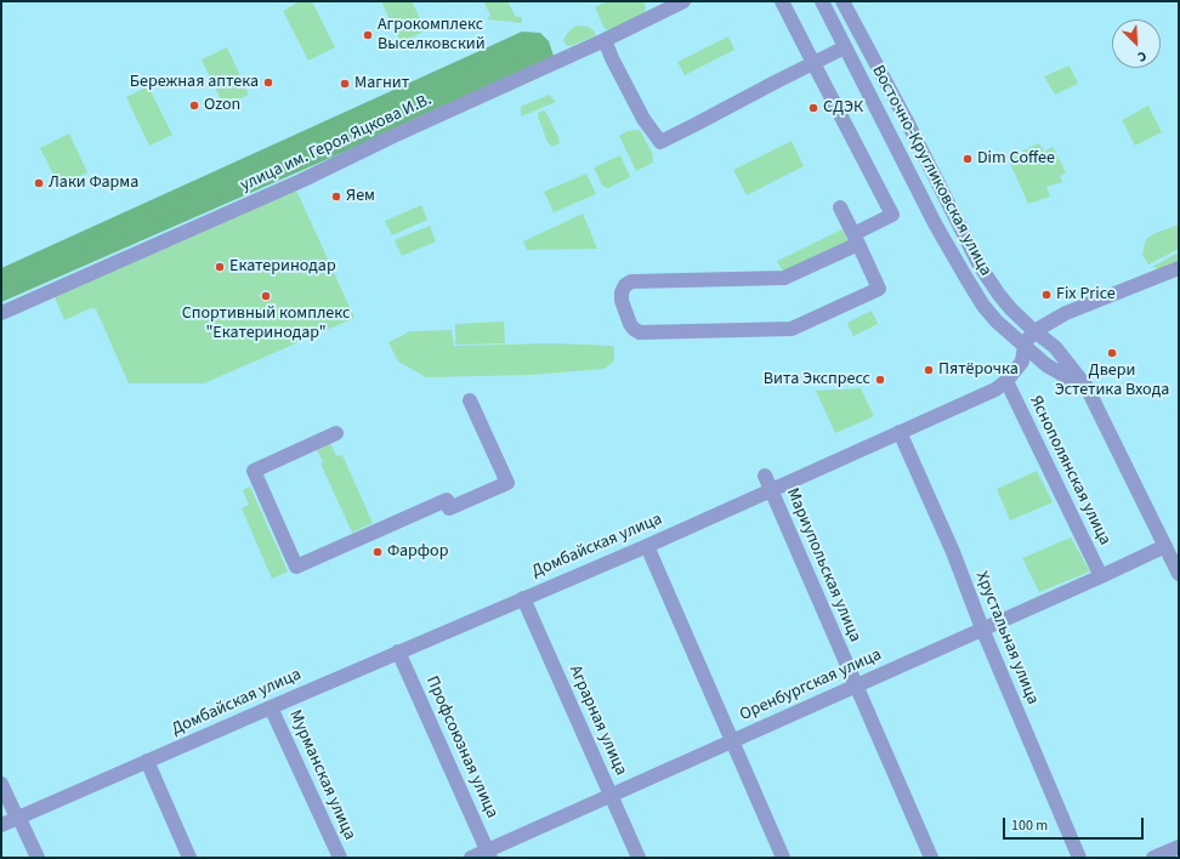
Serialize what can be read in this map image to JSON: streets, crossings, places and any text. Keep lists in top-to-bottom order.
{
  "streets": {
    "street": [
      "улица им. Героя Яцкова И.В.",
      "Восточно-Кругликовская улица",
      "Яснополянская улица",
      "Домбайская улица",
      "Мариупольская улица",
      "Хрустальная улица",
      "Оренбургская улица",
      "Аграрная улица",
      "Профсоюзная улица",
      "Мурманская улица"
    ]
  },
  "crossings": [
    ["Восточно-Кругликовская улица", "Домбайская улица"],
    ["Яснополянская улица", "Домбайская улица"],
    ["Яснополянская улица", "Оренбургская улица"],
    ["Домбайская улица", "Мариупольская улица"],
    ["Домбайская улица", "Хрустальная улица"],
    ["Домбайская улица", "Аграрная улица"],
    ["Домбайская улица", "Профсоюзная улица"],
    ["Домбайская улица", "Мурманская улица"],
    ["Мариупольская улица", "Оренбургская улица"],
    ["Хрустальная улица", "Оренбургская улица"],
    ["Оренбургская улица", "Аграрная улица"],
    ["Оренбургская улица", "Профсоюзная улица"]
  ],
  "places": [
    "Агрокомплекс Выселковский",
    "Бережная аптека",
    "Магнит",
    "Ozon",
    "СДЭК",
    "Dim Coffee",
    "Лаки Фарма",
    "Яем",
    "Екатеринодар",
    "Fix Price",
    "Спортивный комплекс \"Екатеринодар\"",
    "Двери Эстетика Входа",
    "Пятёрочка",
    "Вита Экспресс",
    "Фарфор"
  ],
  "scale_bar": "100 m",
  "north": "bottom right"
}
